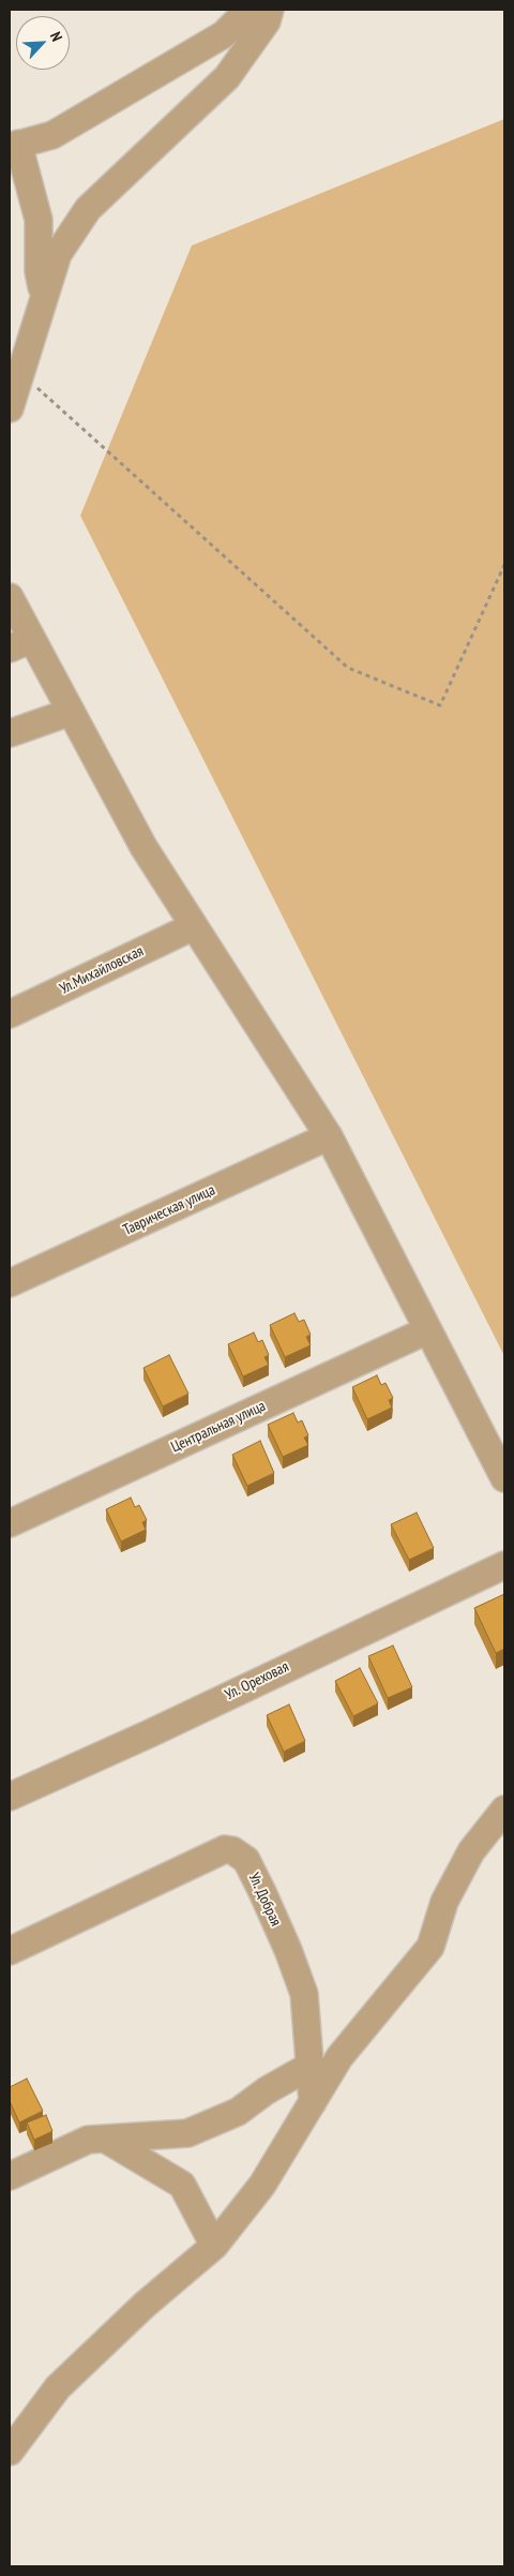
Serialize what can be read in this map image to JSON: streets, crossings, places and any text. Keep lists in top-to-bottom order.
{
  "streets": {
    "street": [
      "Ул.Михайловская",
      "Таврическая улица",
      "Центральная улица",
      "Ул. Ореховая",
      "Ул. Добрая"
    ]
  },
  "north": "top right"
}
